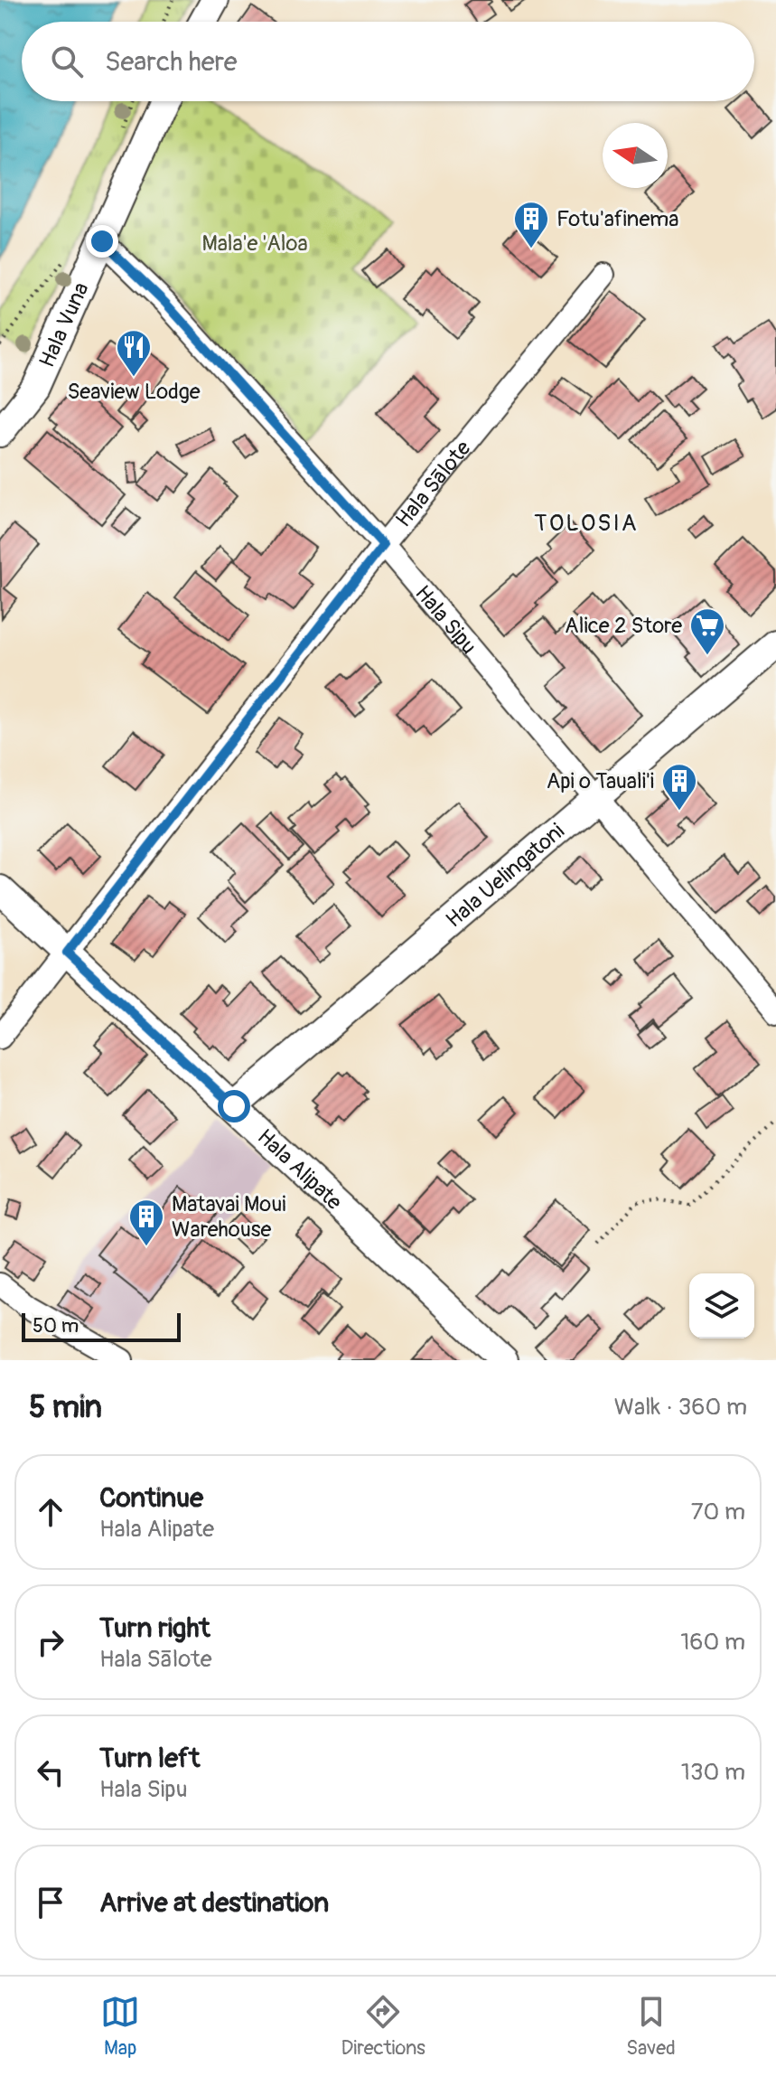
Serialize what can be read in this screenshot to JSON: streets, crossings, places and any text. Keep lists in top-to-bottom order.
{
  "streets": {
    "street": [
      "Hala Vuna",
      "Hala Sālote",
      "Hala Sipu",
      "Hala Uelingatoni",
      "Hala Alipate"
    ]
  },
  "crossings": [
    ["Hala Vuna", "Hala Sipu"],
    ["Hala Sālote", "Hala Sipu"],
    ["Hala Sālote", "Hala Alipate"],
    ["Hala Sipu", "Hala Uelingatoni"],
    ["Hala Uelingatoni", "Hala Alipate"]
  ],
  "districts": ["TOLOSIA"],
  "parks": ["Mala'e 'Aloa"],
  "places": {
    "building": ["Fotu'afinema", "Api o Tauali'i", "Matavai Moui Warehouse"],
    "restaurant": ["Seaview Lodge"],
    "supermarket": ["Alice 2 Store"]
  },
  "scale_bar": "50 m",
  "north": "left",
  "page": {
    "search": "Search here",
    "scale": "50 m",
    "heading": ["5 min", "Walk · 360 m"],
    "list": [
      ["Continue", "Hala Alipate", "70 m"],
      ["Turn right", "Hala Sālote", "160 m"],
      ["Turn left", "Hala Sipu", "130 m"],
      "Arrive at destination"
    ],
    "nav": ["Map", "Directions", "Saved"]
  }
}
